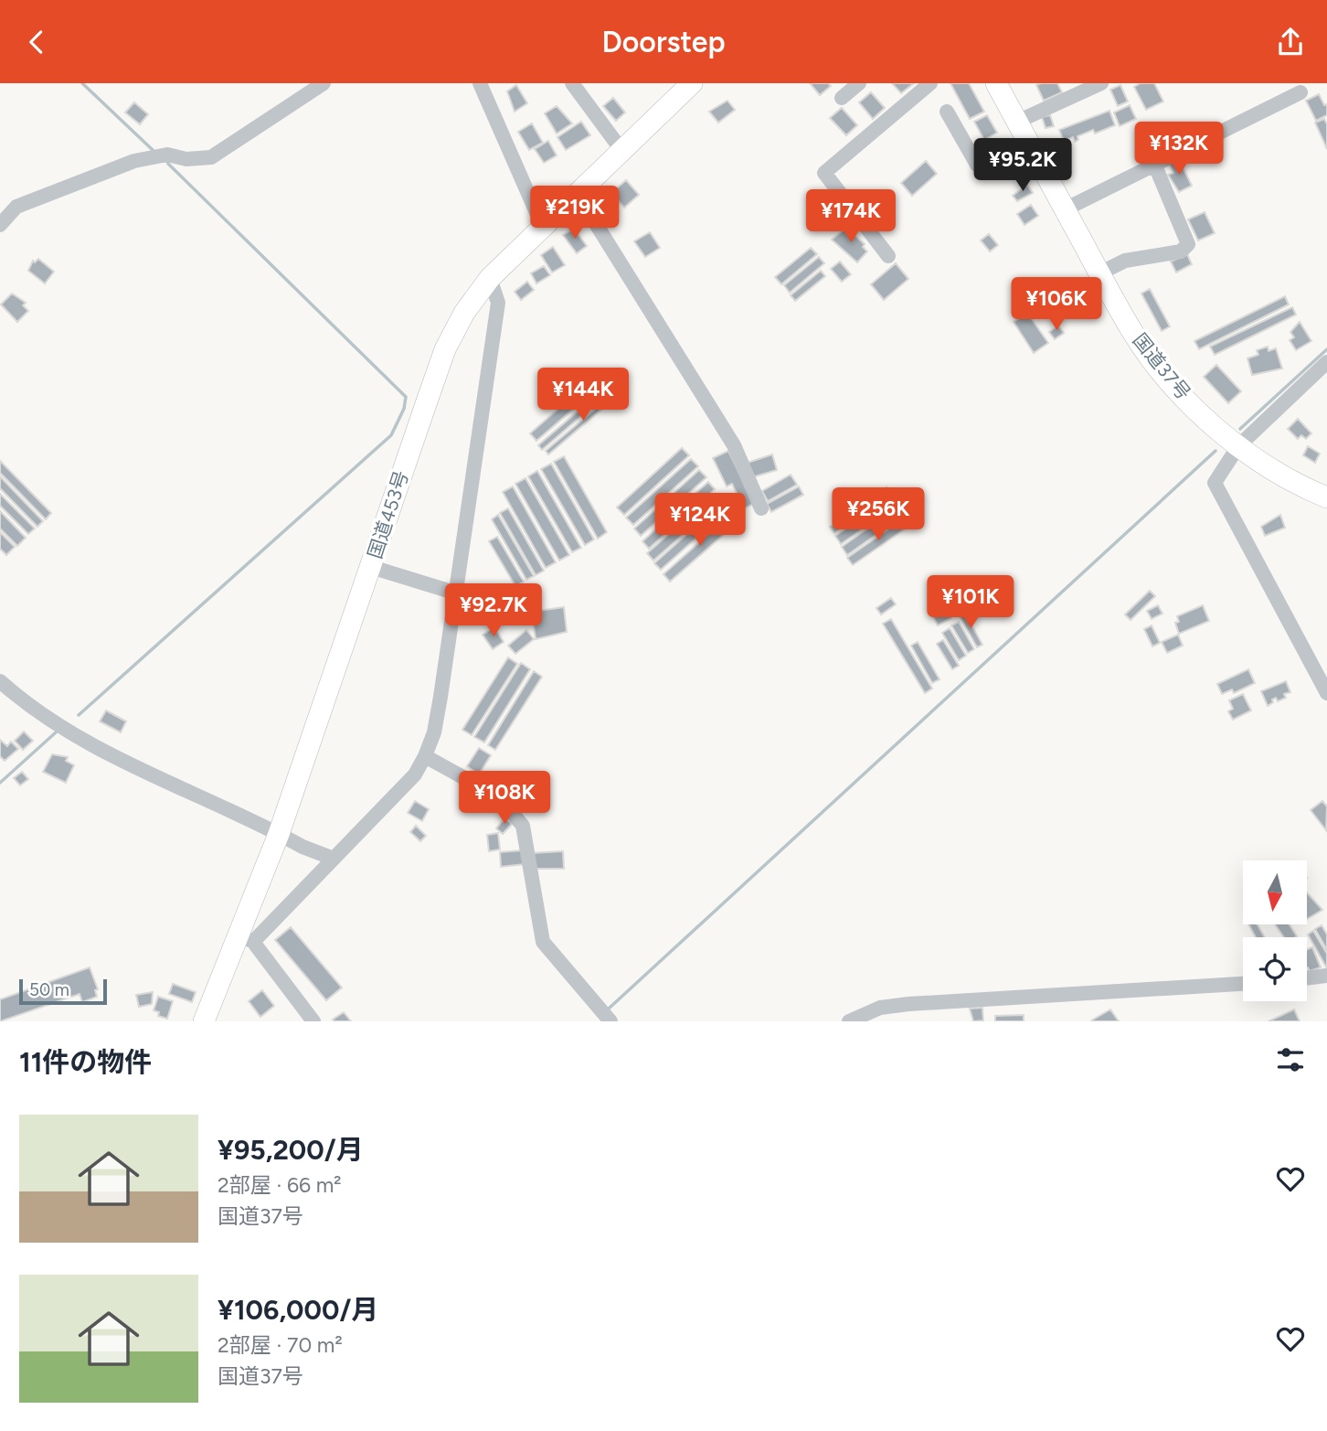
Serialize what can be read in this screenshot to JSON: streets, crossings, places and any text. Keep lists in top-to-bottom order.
{
  "streets": {
    "highway": ["国道37号", "国道453号"]
  },
  "scale_bar": "50 m",
  "north": "bottom",
  "page": {
    "header": "Doorstep",
    "price": [
      "¥132K",
      "¥95.2K",
      "¥219K",
      "¥174K",
      "¥106K",
      "¥144K",
      "¥256K",
      "¥124K",
      "¥101K",
      "¥92.7K",
      "¥108K"
    ],
    "scale": "50 m",
    "heading": "11件の物件",
    "list": [
      {
        "name": "¥95,200/月",
        "note": "2部屋 · 66 m² · 国道37号"
      },
      {
        "name": "¥106,000/月",
        "note": "2部屋 · 70 m² · 国道37号"
      }
    ]
  }
}
